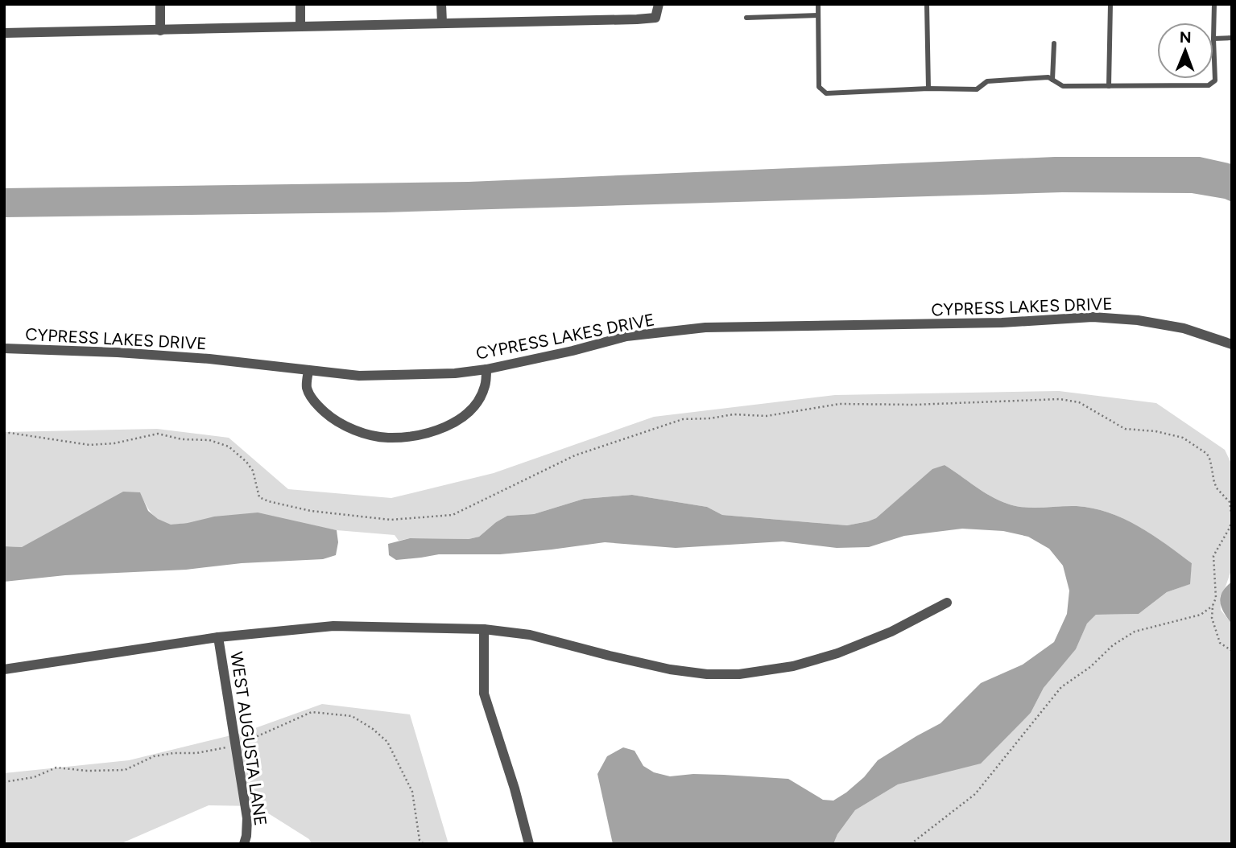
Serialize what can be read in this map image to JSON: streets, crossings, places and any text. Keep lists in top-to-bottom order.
{
  "streets": {
    "street": ["CYPRESS LAKES DRIVE", "WEST AUGUSTA LANE"]
  },
  "north": "top"
}
